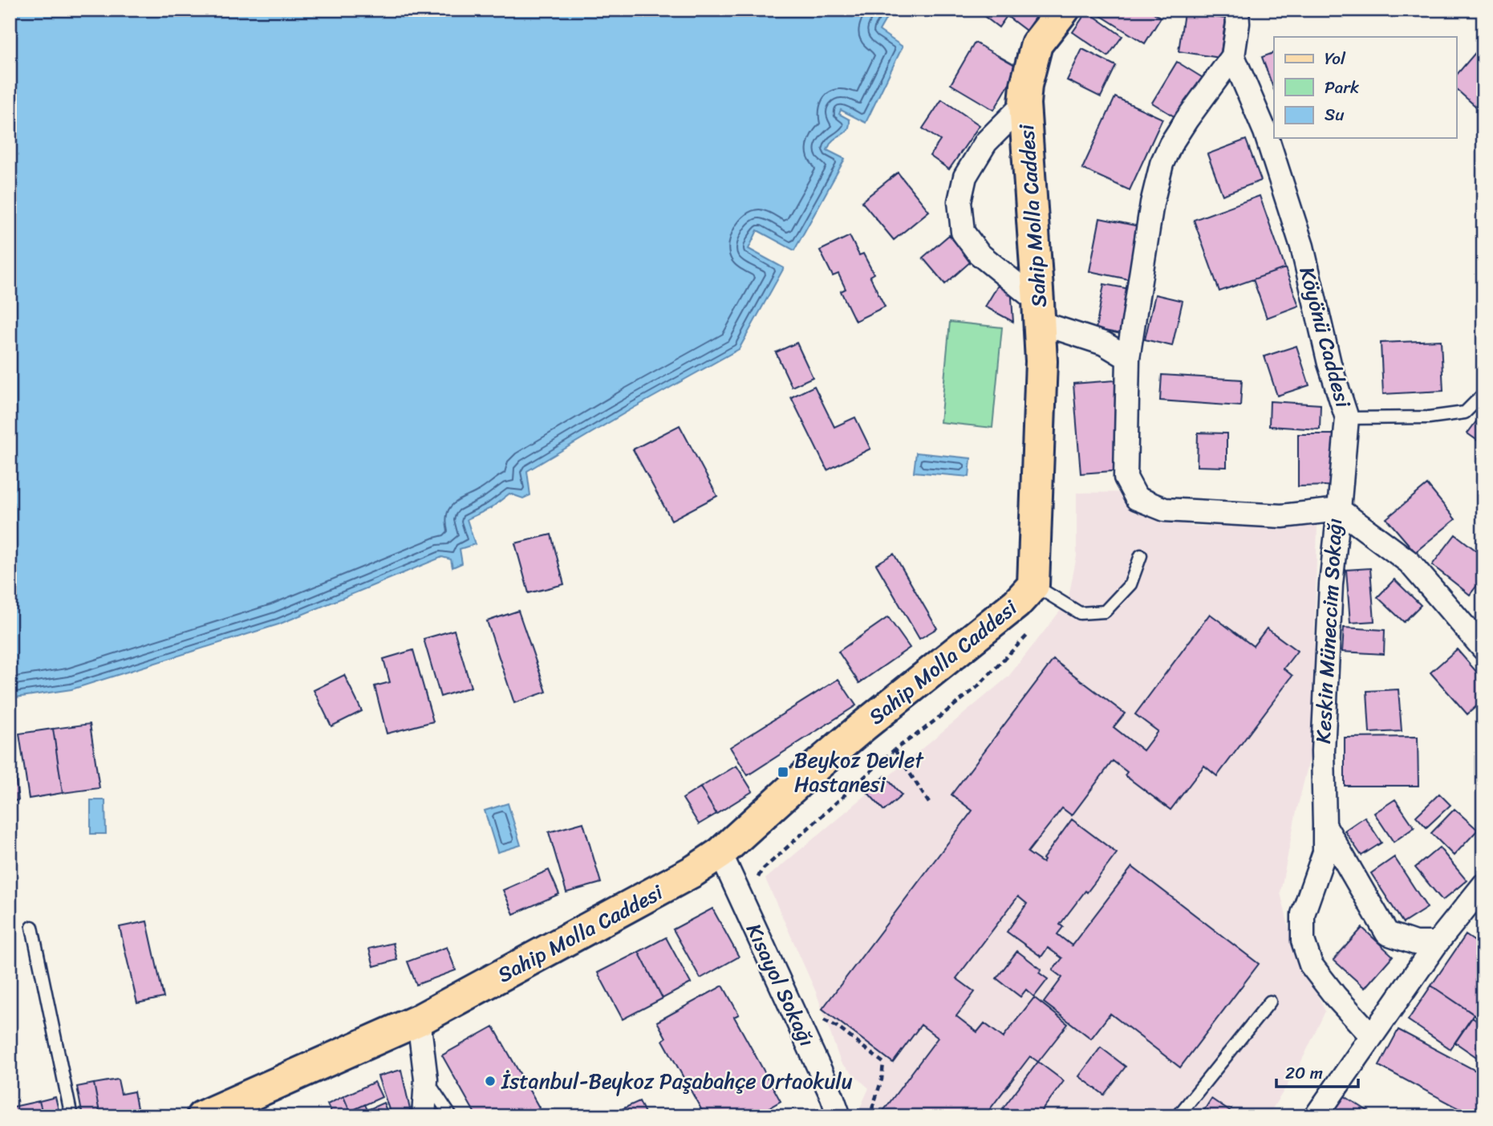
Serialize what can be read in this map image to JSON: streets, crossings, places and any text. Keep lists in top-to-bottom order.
{
  "streets": {
    "main road": ["Sahip Molla Caddesi"],
    "street": ["Köyönü Caddesi", "Keskin Müneccim Sokağı", "Kısayol Sokağı"]
  },
  "crossings": [
    ["Sahip Molla Caddesi", "Kısayol Sokağı"],
    ["Köyönü Caddesi", "Keskin Müneccim Sokağı"]
  ],
  "places": {
    "transit": ["Beykoz Devlet Hastanesi"],
    "other": ["İstanbul-Beykoz Paşabahçe Ortaokulu"]
  },
  "legend": ["Yol", "Park", "Su"],
  "scale_bar": "20 m"
}
